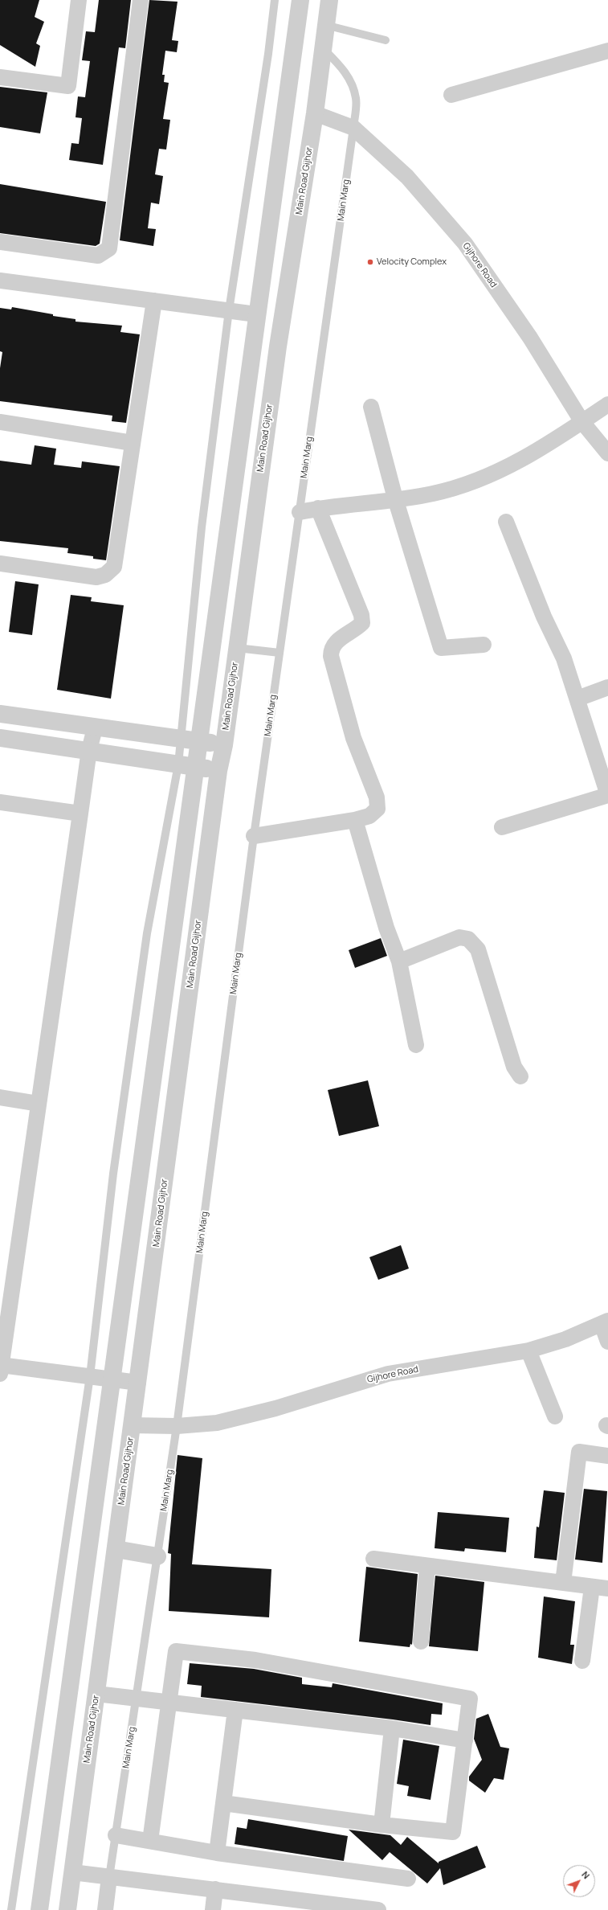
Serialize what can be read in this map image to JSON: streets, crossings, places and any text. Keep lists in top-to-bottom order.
{
  "streets": {
    "street": ["Main Road Gijhor", "Main Marg", "Gijhore Road"]
  },
  "crossings": [
    ["Main Road Gijhor", "Main Marg"],
    ["Main Road Gijhor", "Gijhore Road"],
    ["Main Marg", "Gijhore Road"]
  ],
  "places": ["Velocity Complex"],
  "north": "top right"
}
